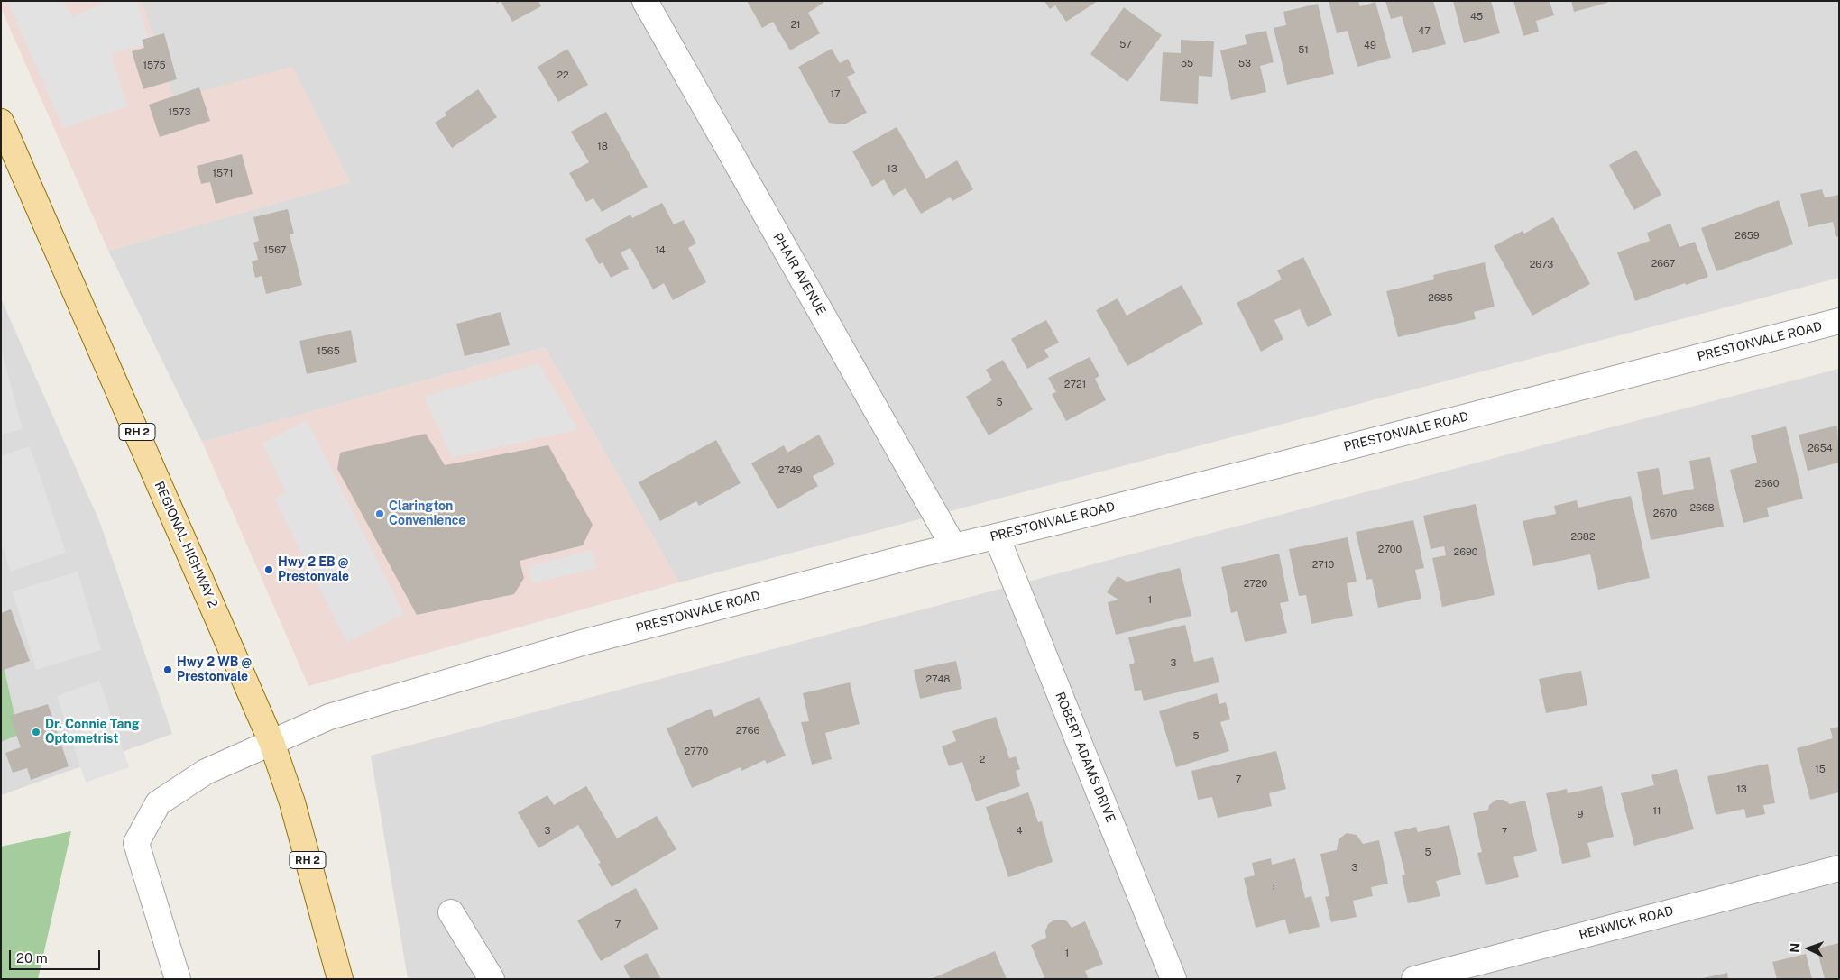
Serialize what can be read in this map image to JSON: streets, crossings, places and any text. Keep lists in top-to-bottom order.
{
  "streets": {
    "main road": ["RH 2", "REGIONAL HIGHWAY 2"],
    "street": [
      "PHAIR AVENUE",
      "PRESTONVALE ROAD",
      "ROBERT ADAMS DRIVE",
      "RENWICK ROAD"
    ]
  },
  "crossings": [
    ["PHAIR AVENUE", "PRESTONVALE ROAD"],
    ["PRESTONVALE ROAD", "REGIONAL HIGHWAY 2"],
    ["PRESTONVALE ROAD", "ROBERT ADAMS DRIVE"]
  ],
  "places": [
    "Clarington Convenience",
    "Hwy 2 EB @ Prestonvale",
    "Hwy 2 WB @ Prestonvale",
    "Dr. Connie Tang Optometrist"
  ],
  "house_numbers": [
    "45",
    "21",
    "47",
    "57",
    "49",
    "51",
    "55",
    "53",
    "1575",
    "22",
    "17",
    "1573",
    "18",
    "13",
    "1571",
    "2659",
    "1567",
    "14",
    "2667",
    "2673",
    "2685",
    "1565",
    "2721",
    "5",
    "2654",
    "2749",
    "2660",
    "2668",
    "2670",
    "2682",
    "2700",
    "2690",
    "2710",
    "2720",
    "1",
    "3",
    "2748",
    "2766",
    "5",
    "2770",
    "2",
    "15",
    "7",
    "13",
    "11",
    "9",
    "3",
    "4",
    "7",
    "5",
    "3",
    "1",
    "7",
    "1"
  ],
  "scale_bar": "20 m",
  "north": "left"
}
